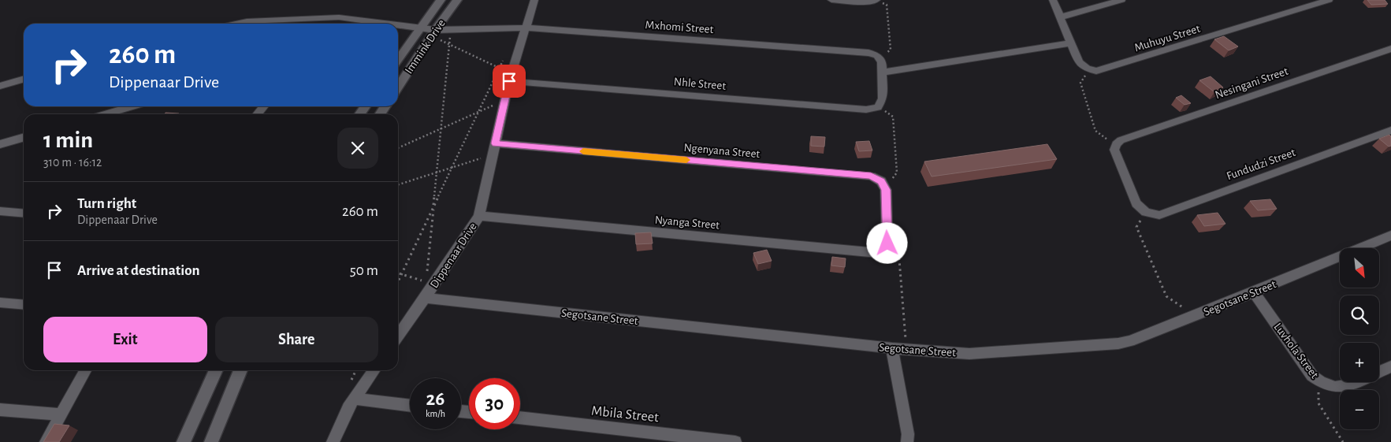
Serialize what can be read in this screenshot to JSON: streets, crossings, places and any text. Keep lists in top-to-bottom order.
{
  "streets": {
    "main road": ["Immink Drive"],
    "street": [
      "Mxhomi Street",
      "Muhuyu Street",
      "Nesingani Street",
      "Nhle Street",
      "Ngenyana Street",
      "Fundudzi Street",
      "Nyanga Street",
      "Dippenaar Drive",
      "Segotsane Street",
      "Luvhola Street",
      "Mbila Street"
    ]
  },
  "crossings": [
    ["Mxhomi Street", "Immink Drive"],
    ["Mxhomi Street", "Dippenaar Drive"],
    ["Nhle Street", "Dippenaar Drive"],
    ["Ngenyana Street", "Dippenaar Drive"],
    ["Nyanga Street", "Dippenaar Drive"],
    ["Dippenaar Drive", "Segotsane Street"],
    ["Segotsane Street", "Luvhola Street"]
  ],
  "north": "bottom right",
  "page": {
    "turn": ["260 m", "Dippenaar Drive"],
    "heading": ["1 min", "310 m · 16:12"],
    "list": [
      {
        "name": "Turn right",
        "note": "Dippenaar Drive",
        "value": "260 m"
      },
      {
        "name": "Arrive at destination",
        "value": "50 m"
      }
    ],
    "map_buttons": ["+", "−"],
    "buttons": ["Exit", "Share"],
    "speed": "26 km/h",
    "limit": "30"
  }
}
